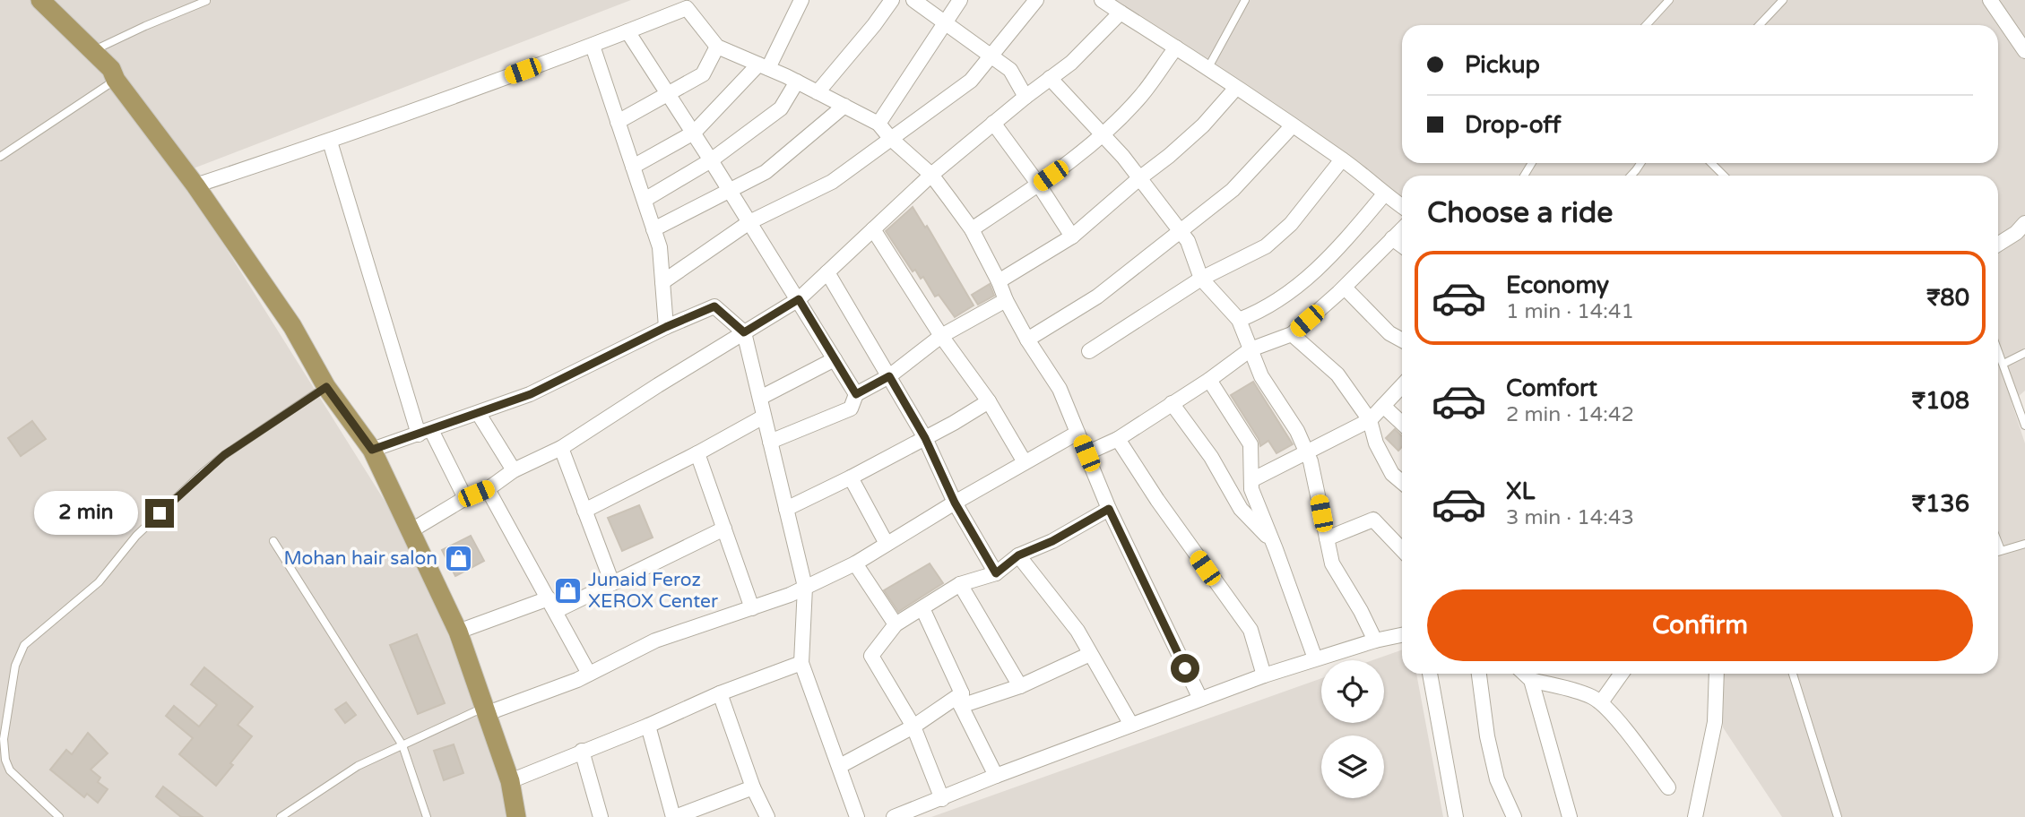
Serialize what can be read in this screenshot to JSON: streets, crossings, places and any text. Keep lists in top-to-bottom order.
{
  "places": {
    "shop": ["Mohan hair salon", "Junaid Feroz XEROX Center"]
  },
  "page": {
    "banner": ["Pickup", "Drop-off"],
    "heading": "Choose a ride",
    "list": [
      {
        "name": "Economy",
        "note": "1 min · 14:41",
        "value": "₹80"
      },
      {
        "name": "Comfort",
        "note": "2 min · 14:42",
        "value": "₹108"
      },
      {
        "name": "XL",
        "note": "3 min · 14:43",
        "value": "₹136"
      }
    ],
    "bubble": "2 min",
    "buttons": "Confirm"
  }
}
